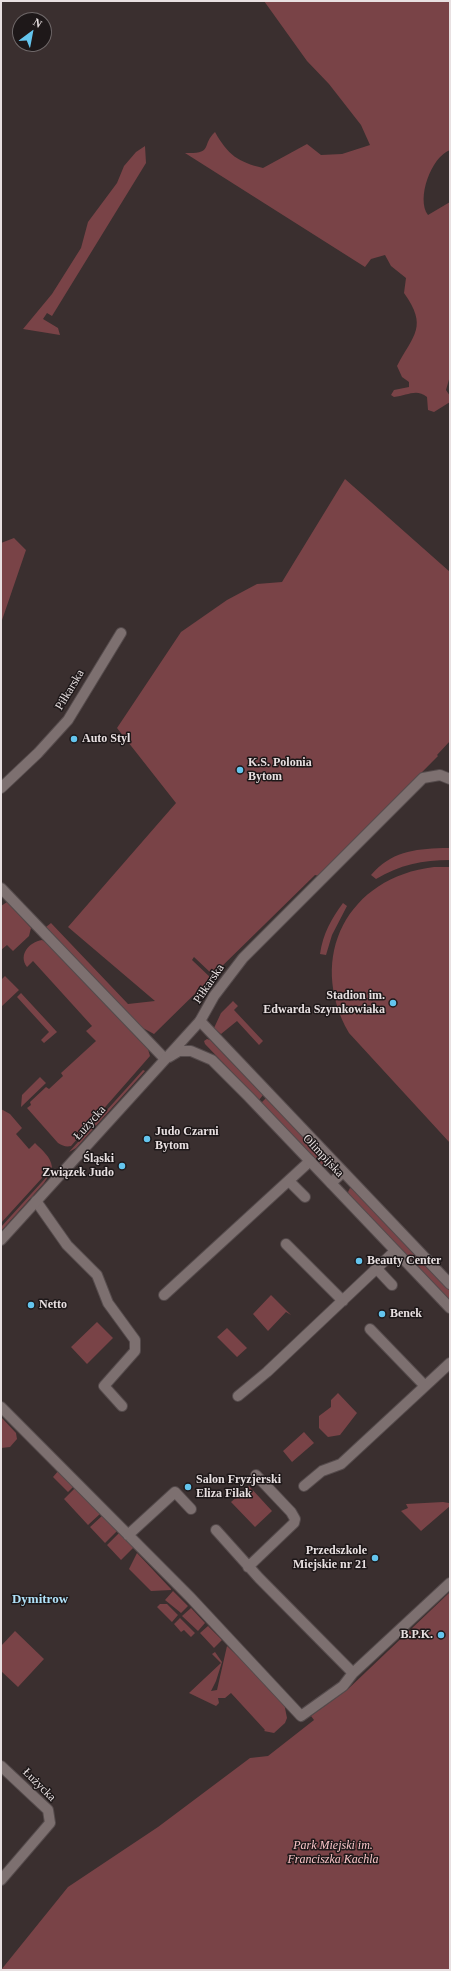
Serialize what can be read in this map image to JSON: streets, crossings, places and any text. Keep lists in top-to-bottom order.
{
  "streets": {
    "street": ["Piłkarska", "Łużycka", "Olimpijska"]
  },
  "crossings": [
    ["Piłkarska", "Łużycka"],
    ["Piłkarska", "Olimpijska"],
    ["Łużycka", "Olimpijska"]
  ],
  "districts": ["Dymitrow"],
  "parks": ["Park Miejski im. Franciszka Kachla"],
  "places": [
    "Auto Styl",
    "K.S. Polonia Bytom",
    "Stadion im. Edwarda Szymkowiaka",
    "Judo Czarni Bytom",
    "Śląski Związek Judo",
    "Beauty Center",
    "Netto",
    "Benek",
    "Salon Fryzjerski Eliza Filak",
    "Przedszkole Miejskie nr 21",
    "B.P.K."
  ],
  "north": "top right"
}
